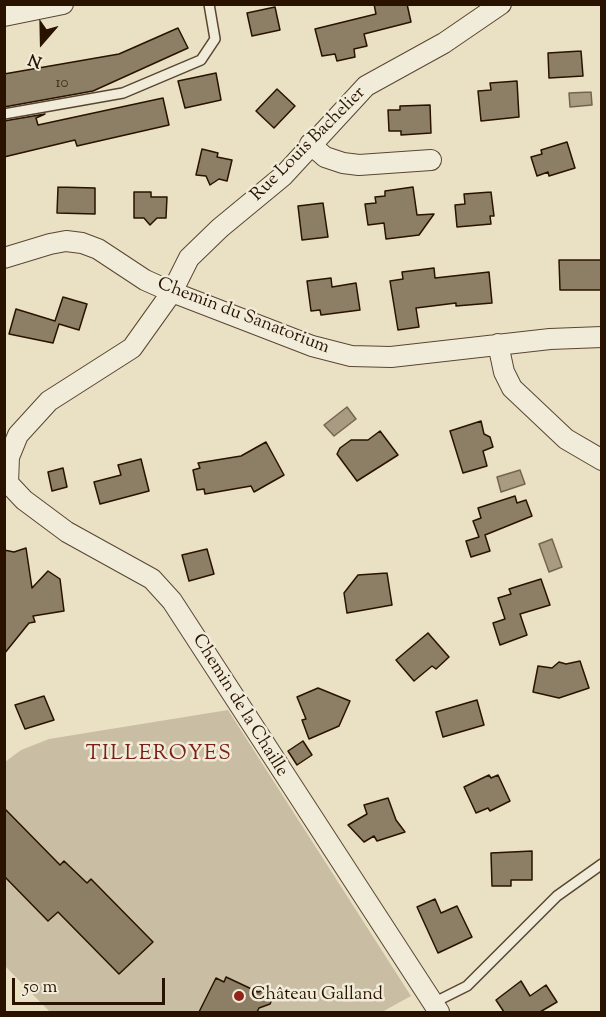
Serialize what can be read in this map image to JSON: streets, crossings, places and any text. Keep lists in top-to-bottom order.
{
  "streets": {
    "street": ["Rue Louis Bachelier", "Chemin du Sanatorium", "Chemin de la Chaille"]
  },
  "crossings": [
    ["Rue Louis Bachelier", "Chemin du Sanatorium"],
    ["Rue Louis Bachelier", "Chemin de la Chaille"]
  ],
  "districts": ["TILLEROYES"],
  "places": ["Château Galland"],
  "house_numbers": ["10"],
  "scale_bar": "50 m",
  "north": "bottom"
}
